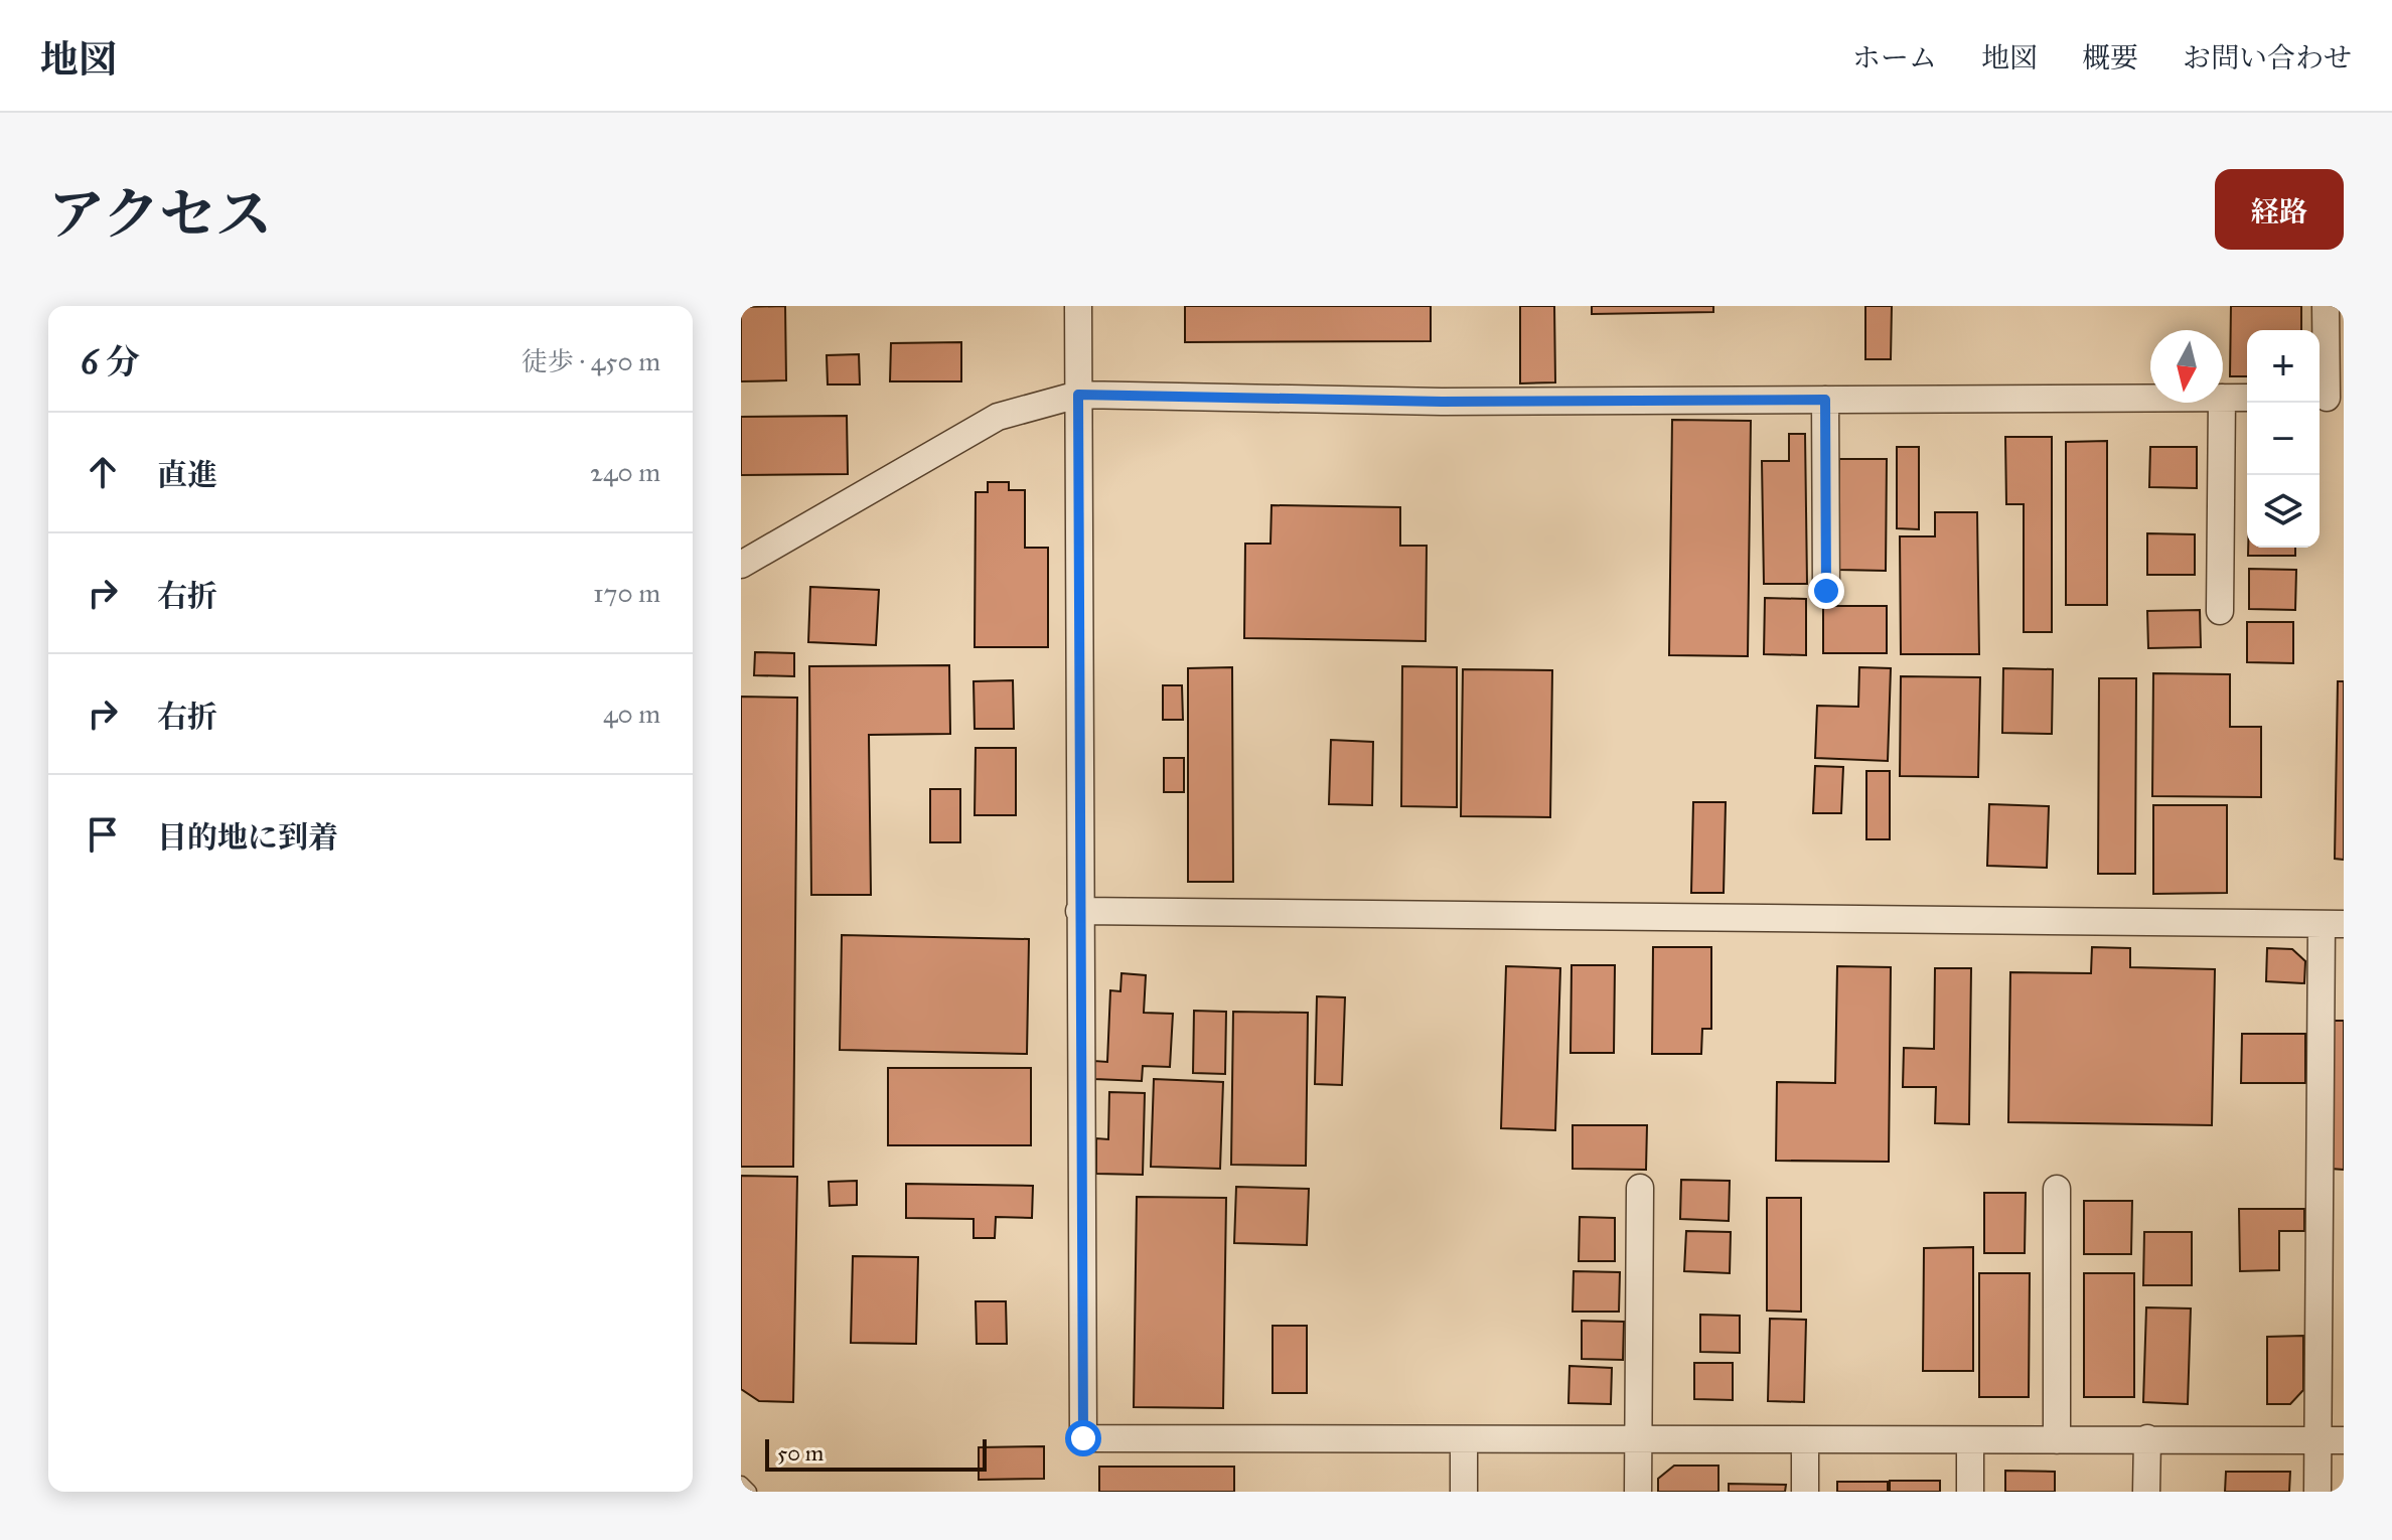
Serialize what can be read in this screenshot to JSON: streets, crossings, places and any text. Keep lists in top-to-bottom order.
{
  "scale_bar": "50 m",
  "north": "bottom",
  "page": {
    "header": "地図",
    "nav": [
      "ホーム",
      "地図",
      "概要",
      "お問い合わせ"
    ],
    "title": "アクセス",
    "buttons": "経路",
    "heading": ["6 分", "徒歩 · 450 m"],
    "map_buttons": ["+", "−"],
    "list": [
      ["直進", "240 m"],
      ["右折", "170 m"],
      ["右折", "40 m"],
      "目的地に到着"
    ],
    "scale": "50 m"
  }
}
